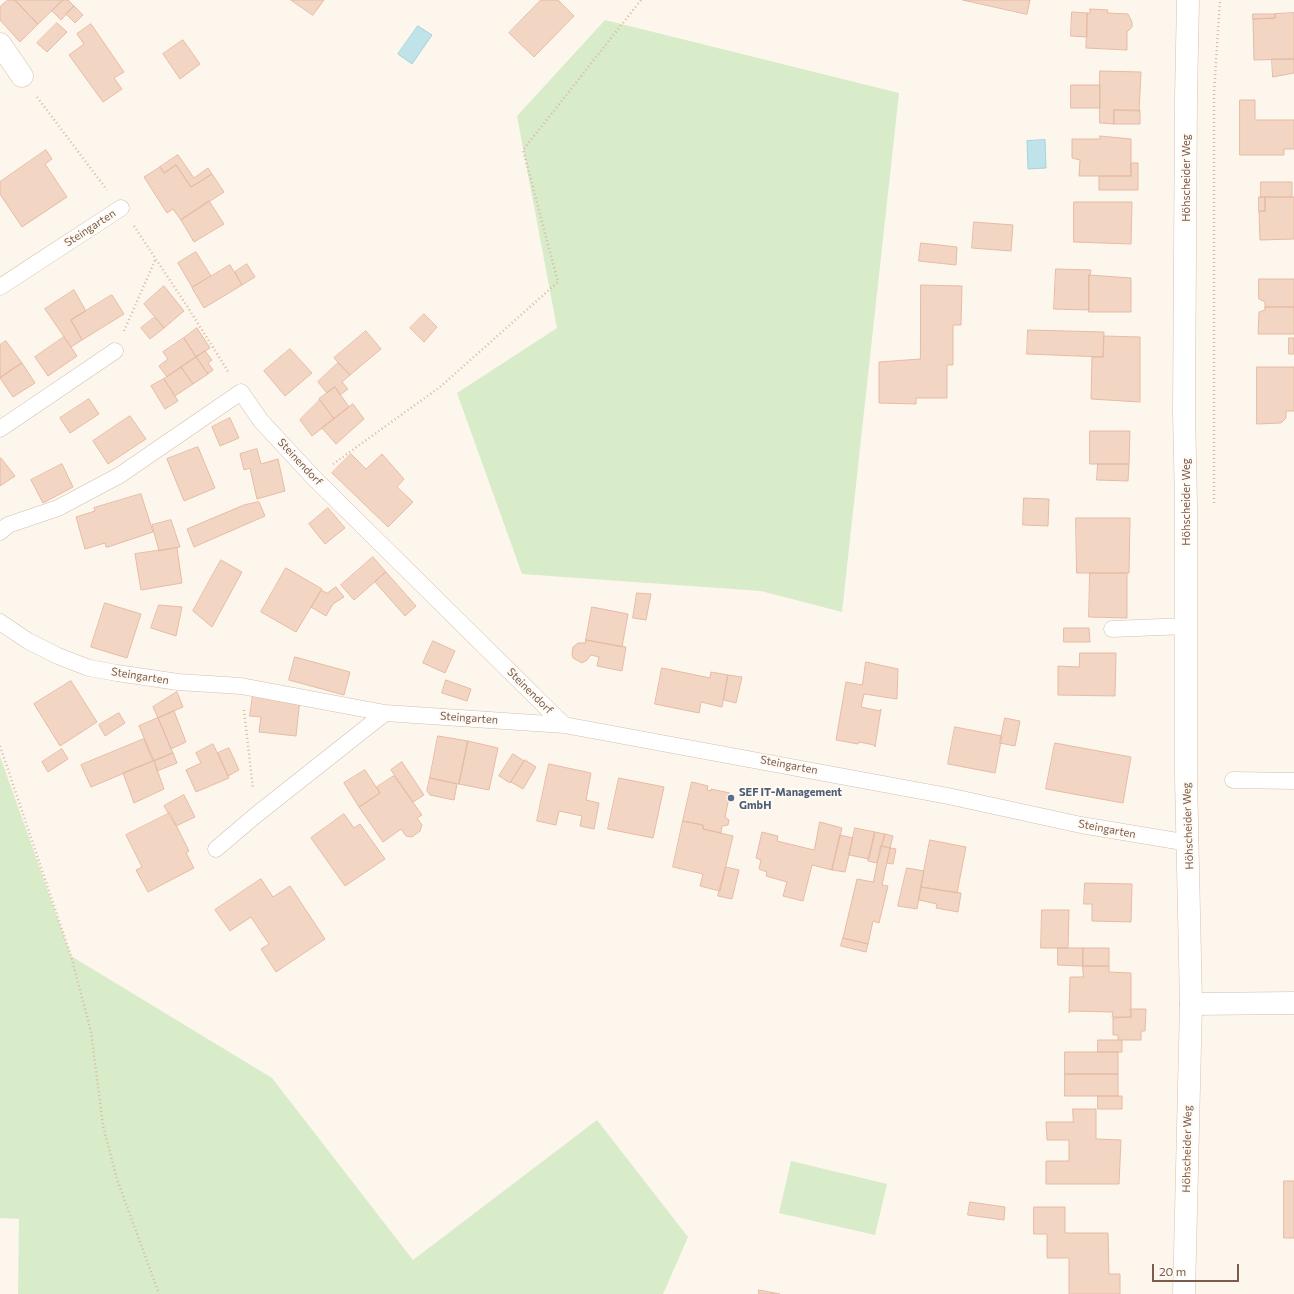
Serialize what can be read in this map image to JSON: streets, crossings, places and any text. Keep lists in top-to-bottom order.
{
  "streets": {
    "main road": ["Höhscheider Weg"],
    "lane": ["Steingarten", "Steinendorf"]
  },
  "crossings": [
    ["Höhscheider Weg", "Steingarten"],
    ["Steingarten", "Steinendorf"]
  ],
  "places": ["SEF IT-Management GmbH"],
  "scale_bar": "20 m"
}
